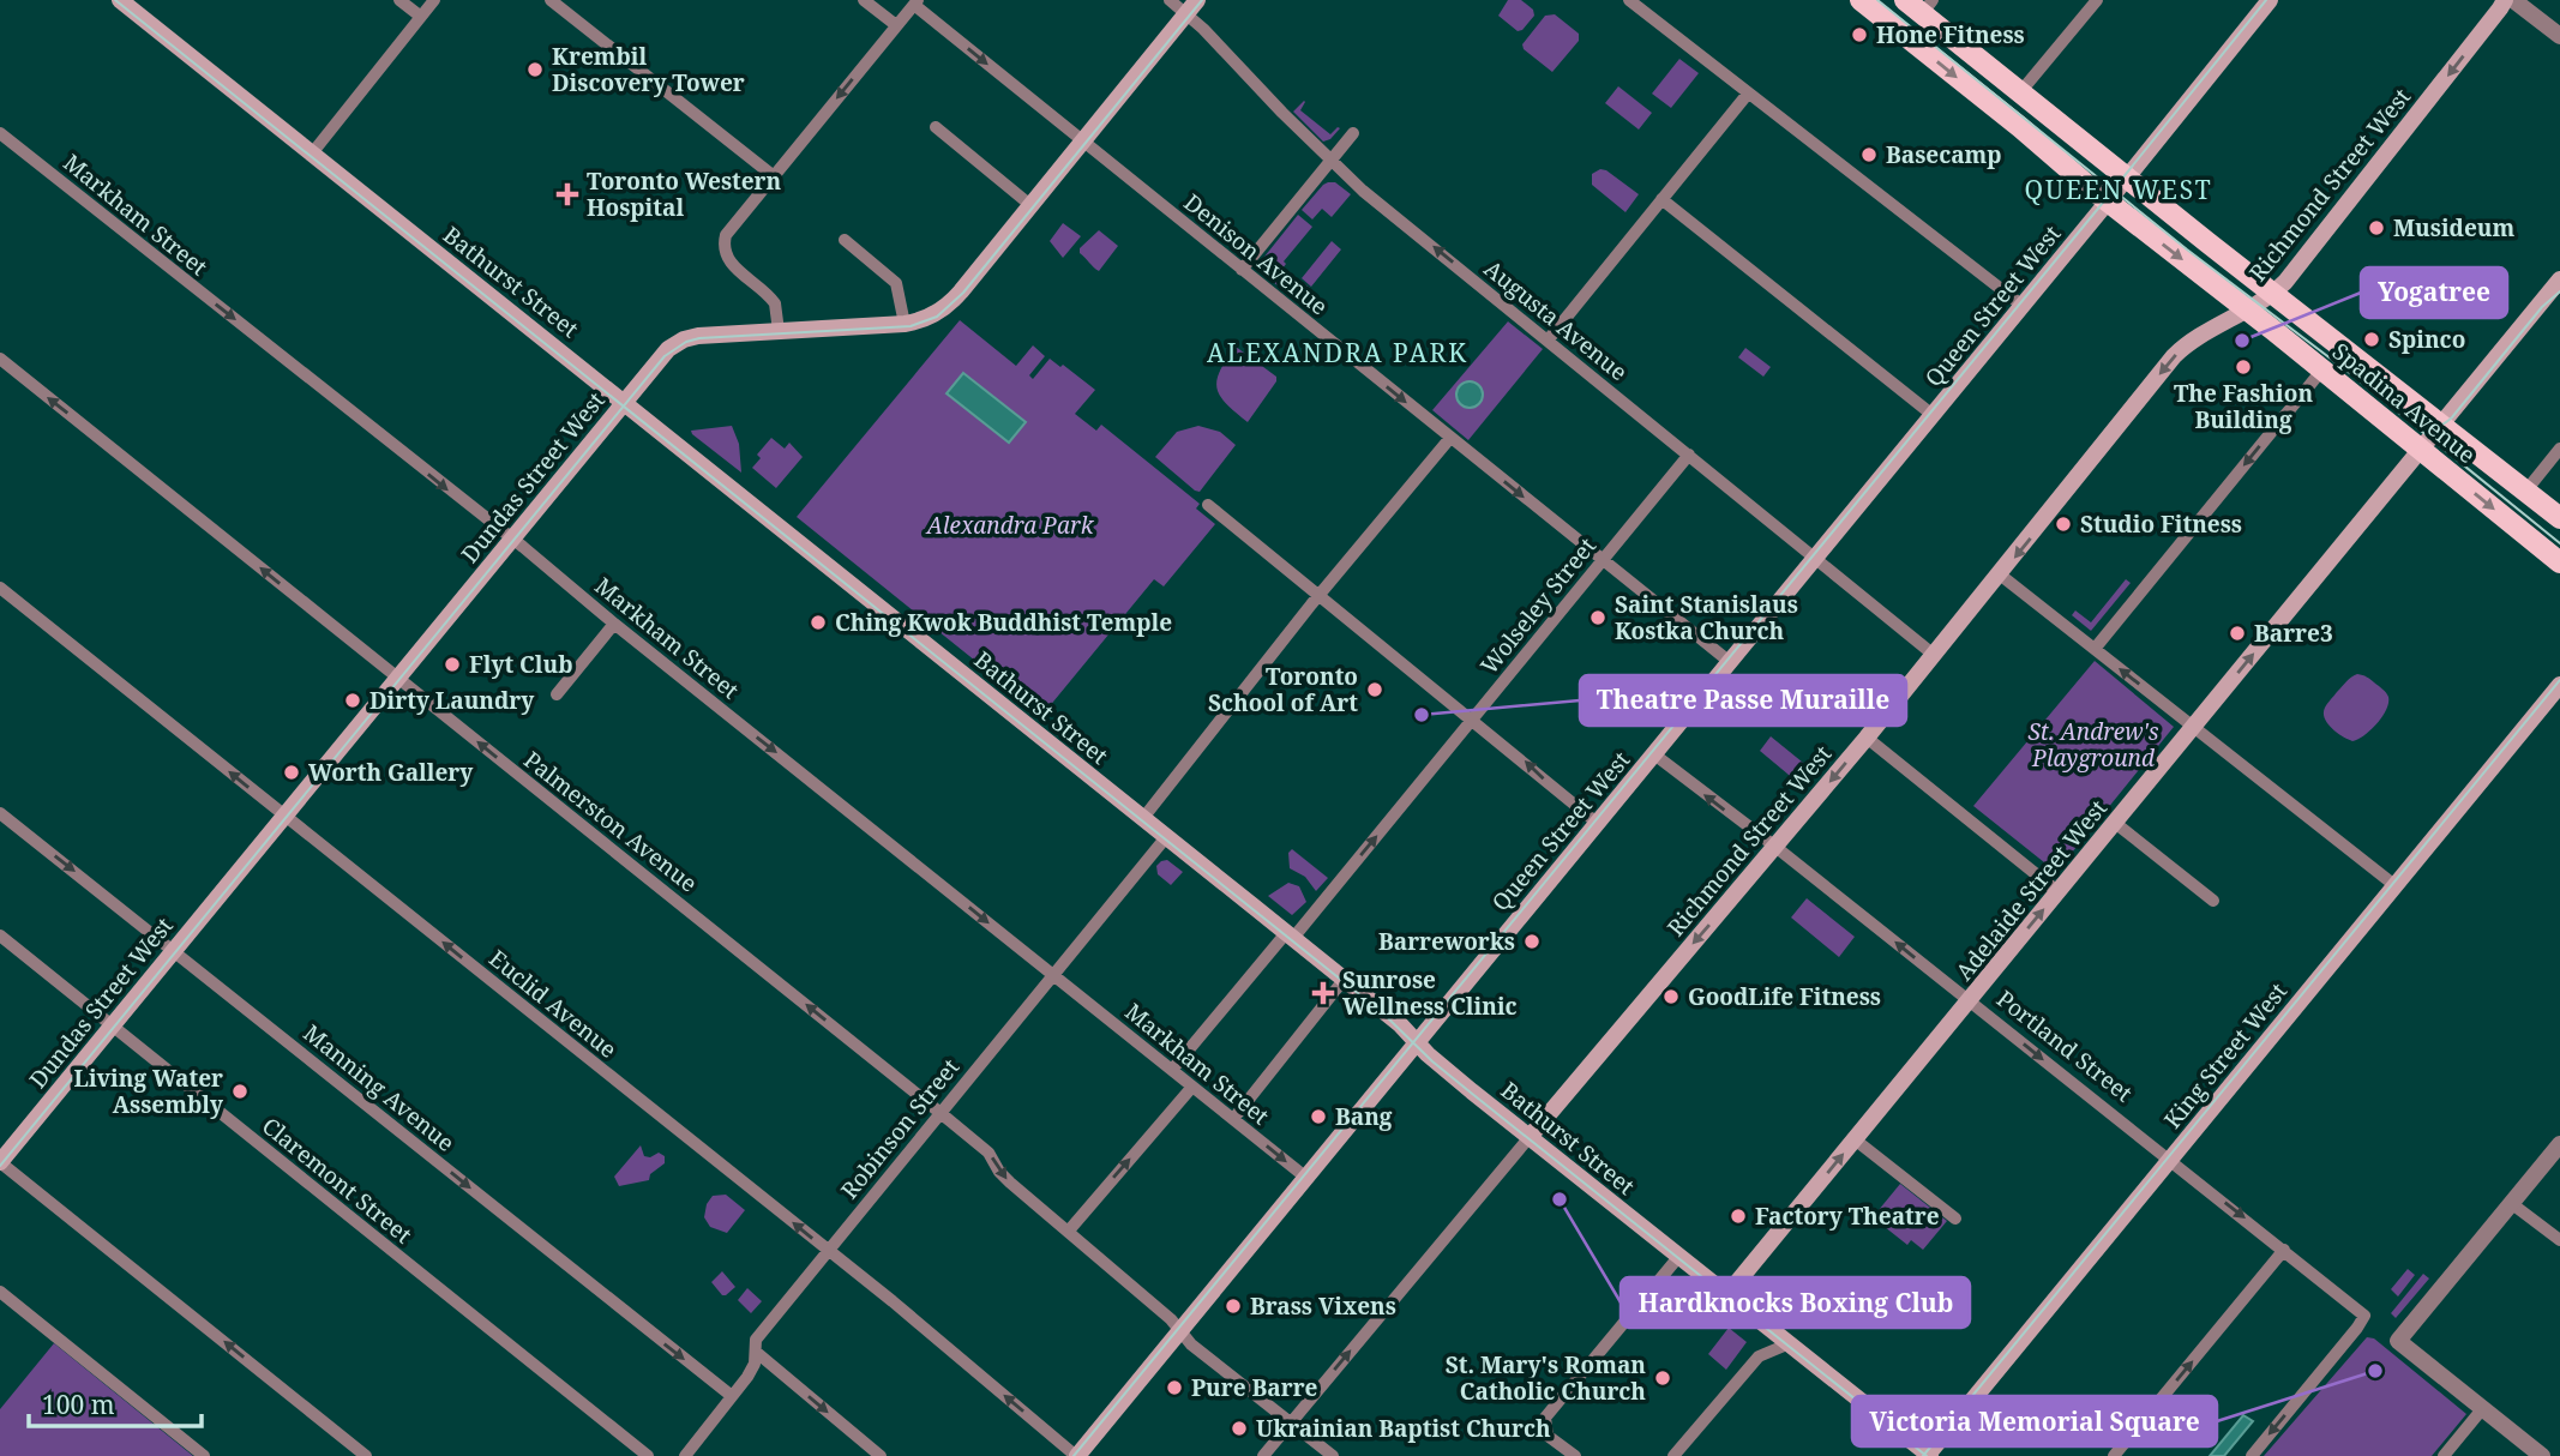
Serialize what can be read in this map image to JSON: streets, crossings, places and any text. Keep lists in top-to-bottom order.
{
  "streets": {
    "main road": [
      "Richmond Street West",
      "Bathurst Street",
      "Queen Street West",
      "Spadina Avenue",
      "Dundas Street West",
      "Adelaide Street West",
      "King Street West"
    ],
    "street": [
      "Markham Street",
      "Denison Avenue",
      "Augusta Avenue",
      "Wolseley Street",
      "Palmerston Avenue",
      "Euclid Avenue",
      "Portland Street",
      "Manning Avenue",
      "Robinson Street",
      "Claremont Street"
    ]
  },
  "crossings": [
    ["Richmond Street West", "Bathurst Street"],
    ["Richmond Street West", "Augusta Avenue"],
    ["Richmond Street West", "Spadina Avenue"],
    ["Richmond Street West", "Palmerston Avenue"],
    ["Richmond Street West", "Portland Street"],
    ["Markham Street", "Queen Street West"],
    ["Markham Street", "Dundas Street West"],
    ["Markham Street", "Wolseley Street"],
    ["Markham Street", "Robinson Street"],
    ["Denison Avenue", "Queen Street West"],
    ["Denison Avenue", "Dundas Street West"],
    ["Denison Avenue", "Wolseley Street"],
    ["Bathurst Street", "Queen Street West"],
    ["Bathurst Street", "Dundas Street West"],
    ["Bathurst Street", "Wolseley Street"],
    ["Bathurst Street", "Adelaide Street West"],
    ["Bathurst Street", "King Street West"],
    ["Bathurst Street", "Robinson Street"],
    ["Queen Street West", "Augusta Avenue"],
    ["Queen Street West", "Spadina Avenue"],
    ["Queen Street West", "Palmerston Avenue"],
    ["Queen Street West", "Euclid Avenue"],
    ["Queen Street West", "Portland Street"],
    ["Augusta Avenue", "Dundas Street West"],
    ["Augusta Avenue", "Wolseley Street"],
    ["Spadina Avenue", "Adelaide Street West"],
    ["Dundas Street West", "Palmerston Avenue"],
    ["Dundas Street West", "Euclid Avenue"],
    ["Dundas Street West", "Manning Avenue"],
    ["Dundas Street West", "Claremont Street"],
    ["Palmerston Avenue", "Robinson Street"],
    ["Adelaide Street West", "Portland Street"],
    ["Euclid Avenue", "Robinson Street"],
    ["Portland Street", "King Street West"],
    ["Manning Avenue", "Robinson Street"]
  ],
  "one_way": [
    "Markham Street",
    "Denison Avenue",
    "Wolseley Street",
    "Adelaide Street West",
    "Euclid Avenue",
    "Manning Avenue"
  ],
  "districts": ["QUEEN WEST", "ALEXANDRA PARK"],
  "parks": ["Alexandra Park", "St. Andrew's Playground"],
  "places": {
    "other": [
      "Hone Fitness",
      "Krembil Discovery Tower",
      "Basecamp",
      "Musideum",
      "Spinco",
      "Yogatree",
      "The Fashion Building",
      "Studio Fitness",
      "Saint Stanislaus Kostka Church",
      "Ching Kwok Buddhist Temple",
      "Barre3",
      "Flyt Club",
      "Toronto School of Art",
      "Dirty Laundry",
      "Theatre Passe Muraille",
      "Worth Gallery",
      "Barreworks",
      "GoodLife Fitness",
      "Living Water Assembly",
      "Bang",
      "Hardknocks Boxing Club",
      "Factory Theatre",
      "Brass Vixens",
      "Victoria Memorial Square",
      "St. Mary's Roman Catholic Church",
      "Pure Barre",
      "Ukrainian Baptist Church"
    ],
    "health": ["Toronto Western Hospital", "Sunrose Wellness Clinic"]
  },
  "scale_bar": "100 m"
}
